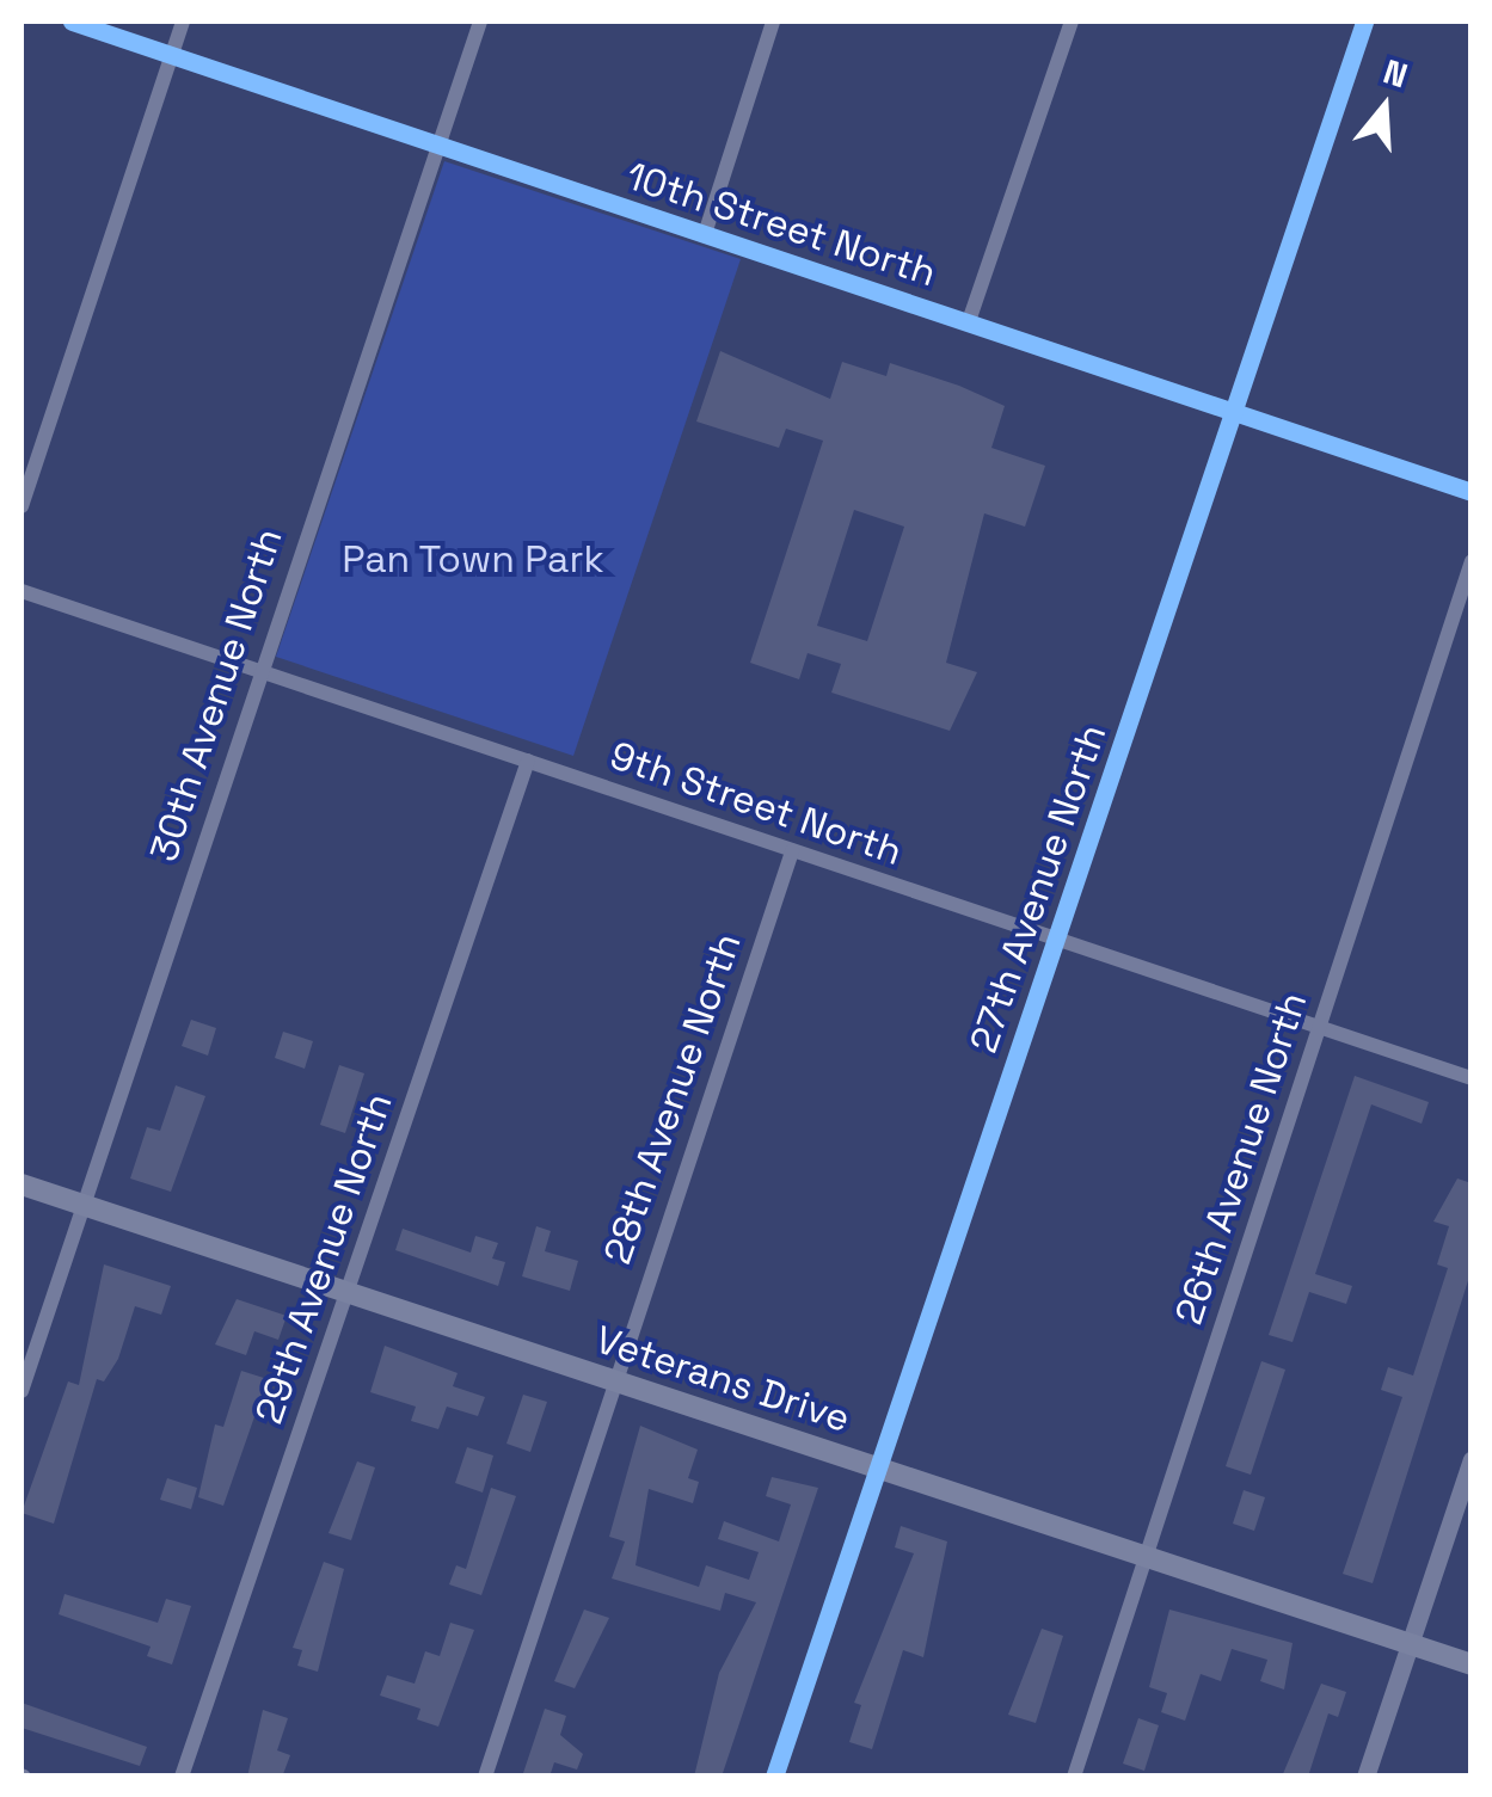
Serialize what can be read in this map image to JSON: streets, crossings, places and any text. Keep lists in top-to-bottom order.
{
  "streets": {
    "main road": ["Veterans Drive"],
    "street": [
      "10th Street North",
      "30th Avenue North",
      "9th Street North",
      "27th Avenue North",
      "28th Avenue North",
      "26th Avenue North",
      "29th Avenue North"
    ]
  },
  "crossings": [
    ["10th Street North", "30th Avenue North"],
    ["10th Street North", "27th Avenue North"],
    ["30th Avenue North", "9th Street North"],
    ["30th Avenue North", "Veterans Drive"],
    ["9th Street North", "27th Avenue North"],
    ["9th Street North", "28th Avenue North"],
    ["9th Street North", "26th Avenue North"],
    ["9th Street North", "29th Avenue North"],
    ["27th Avenue North", "Veterans Drive"],
    ["28th Avenue North", "Veterans Drive"],
    ["26th Avenue North", "Veterans Drive"],
    ["29th Avenue North", "Veterans Drive"]
  ],
  "parks": ["Pan Town Park"],
  "north": "top"
}
